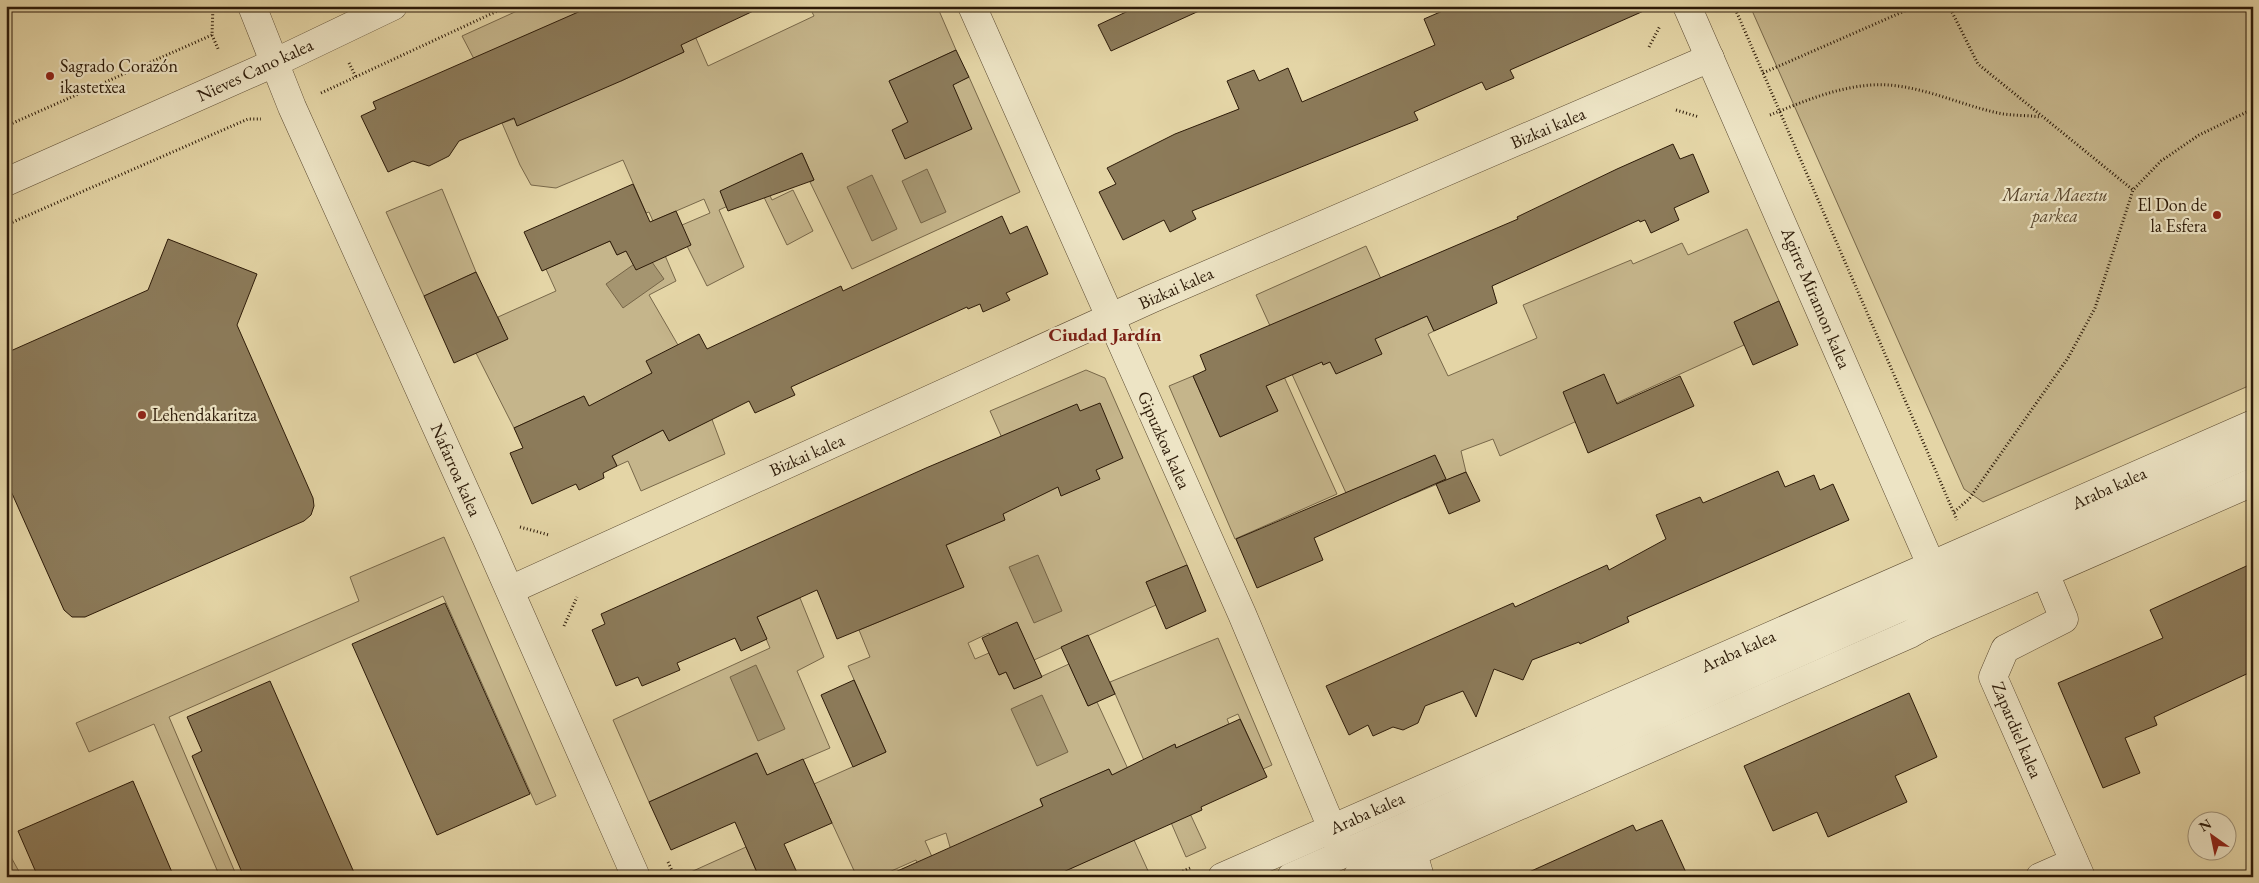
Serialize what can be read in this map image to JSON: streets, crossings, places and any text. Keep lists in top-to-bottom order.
{
  "streets": {
    "street": [
      "Nieves Cano kalea",
      "Bizkai kalea",
      "Agirre Miramon kalea",
      "Gipuzkoa kalea",
      "Nafarroa kalea",
      "Araba kalea",
      "Zapardiel kalea"
    ]
  },
  "crossings": [
    ["Nieves Cano kalea", "Nafarroa kalea"],
    ["Bizkai kalea", "Agirre Miramon kalea"],
    ["Bizkai kalea", "Gipuzkoa kalea"],
    ["Bizkai kalea", "Nafarroa kalea"],
    ["Agirre Miramon kalea", "Araba kalea"],
    ["Gipuzkoa kalea", "Araba kalea"]
  ],
  "districts": ["Ciudad Jardín"],
  "parks": ["Maria Maeztu parkea"],
  "places": ["Sagrado Corazón ikastetxea", "El Don de la Esfera", "Lehendakaritza"],
  "north": "top left"
}
